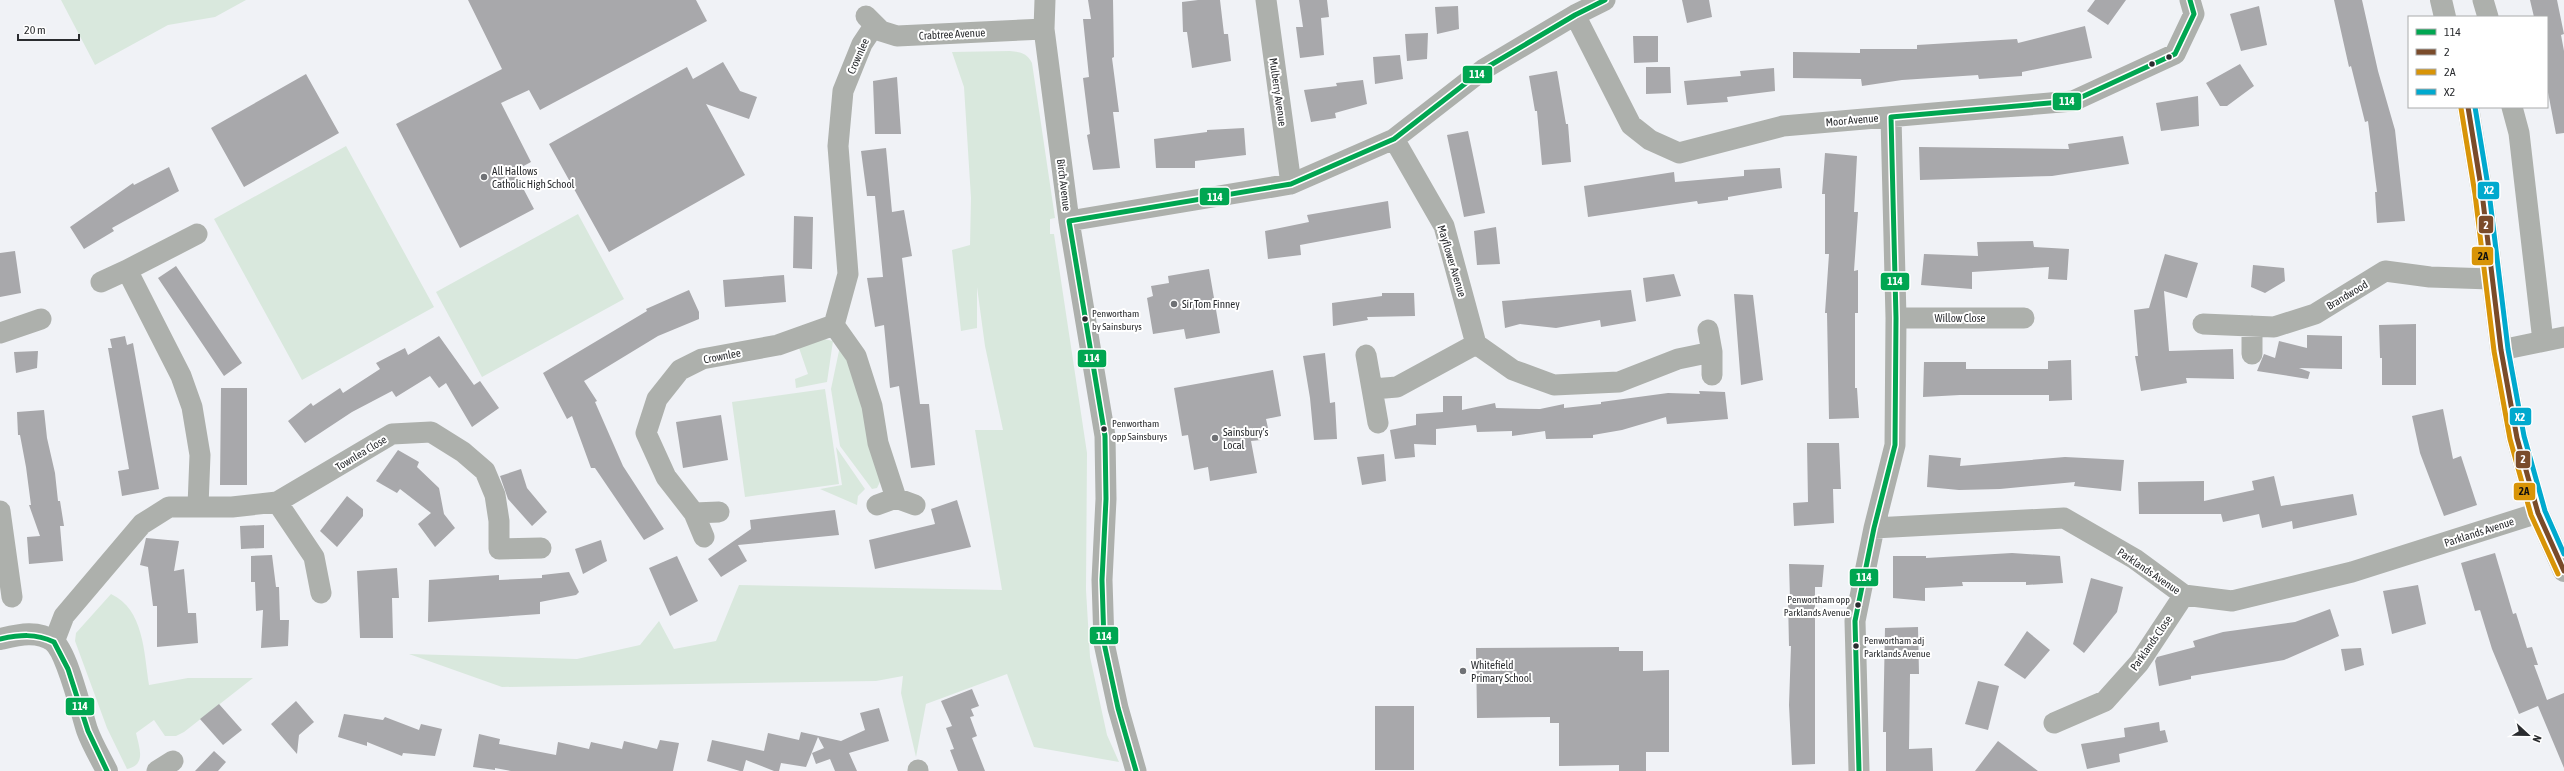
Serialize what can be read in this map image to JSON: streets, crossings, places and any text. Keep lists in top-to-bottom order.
{
  "streets": {
    "street": [
      "Crabtree Avenue",
      "Crownlee",
      "Mulberry Avenue",
      "Moor Avenue",
      "Birch Avenue",
      "Mayflower Avenue",
      "Brandwood",
      "Willow Close",
      "Townlea Close",
      "Parklands Avenue",
      "Parklands Close"
    ]
  },
  "crossings": [
    ["Crabtree Avenue", "Crownlee"],
    ["Crabtree Avenue", "Birch Avenue"],
    ["Parklands Avenue", "Parklands Close"]
  ],
  "places": [
    "All Hallows Catholic High School",
    "Sir Tom Finney",
    "Penwortham by Sainsburys",
    "Penwortham opp Sainsburys",
    "Sainsbury's Local",
    "Penwortham opp Parklands Avenue",
    "Penwortham adj Parklands Avenue",
    "Whitefield Primary School"
  ],
  "lines": [
    "transit line 114",
    "transit line 2",
    "transit line 2A",
    "transit line X2"
  ],
  "legend": [
    "114",
    "2",
    "2A",
    "X2"
  ],
  "scale_bar": "20 m",
  "north": "right"
}
